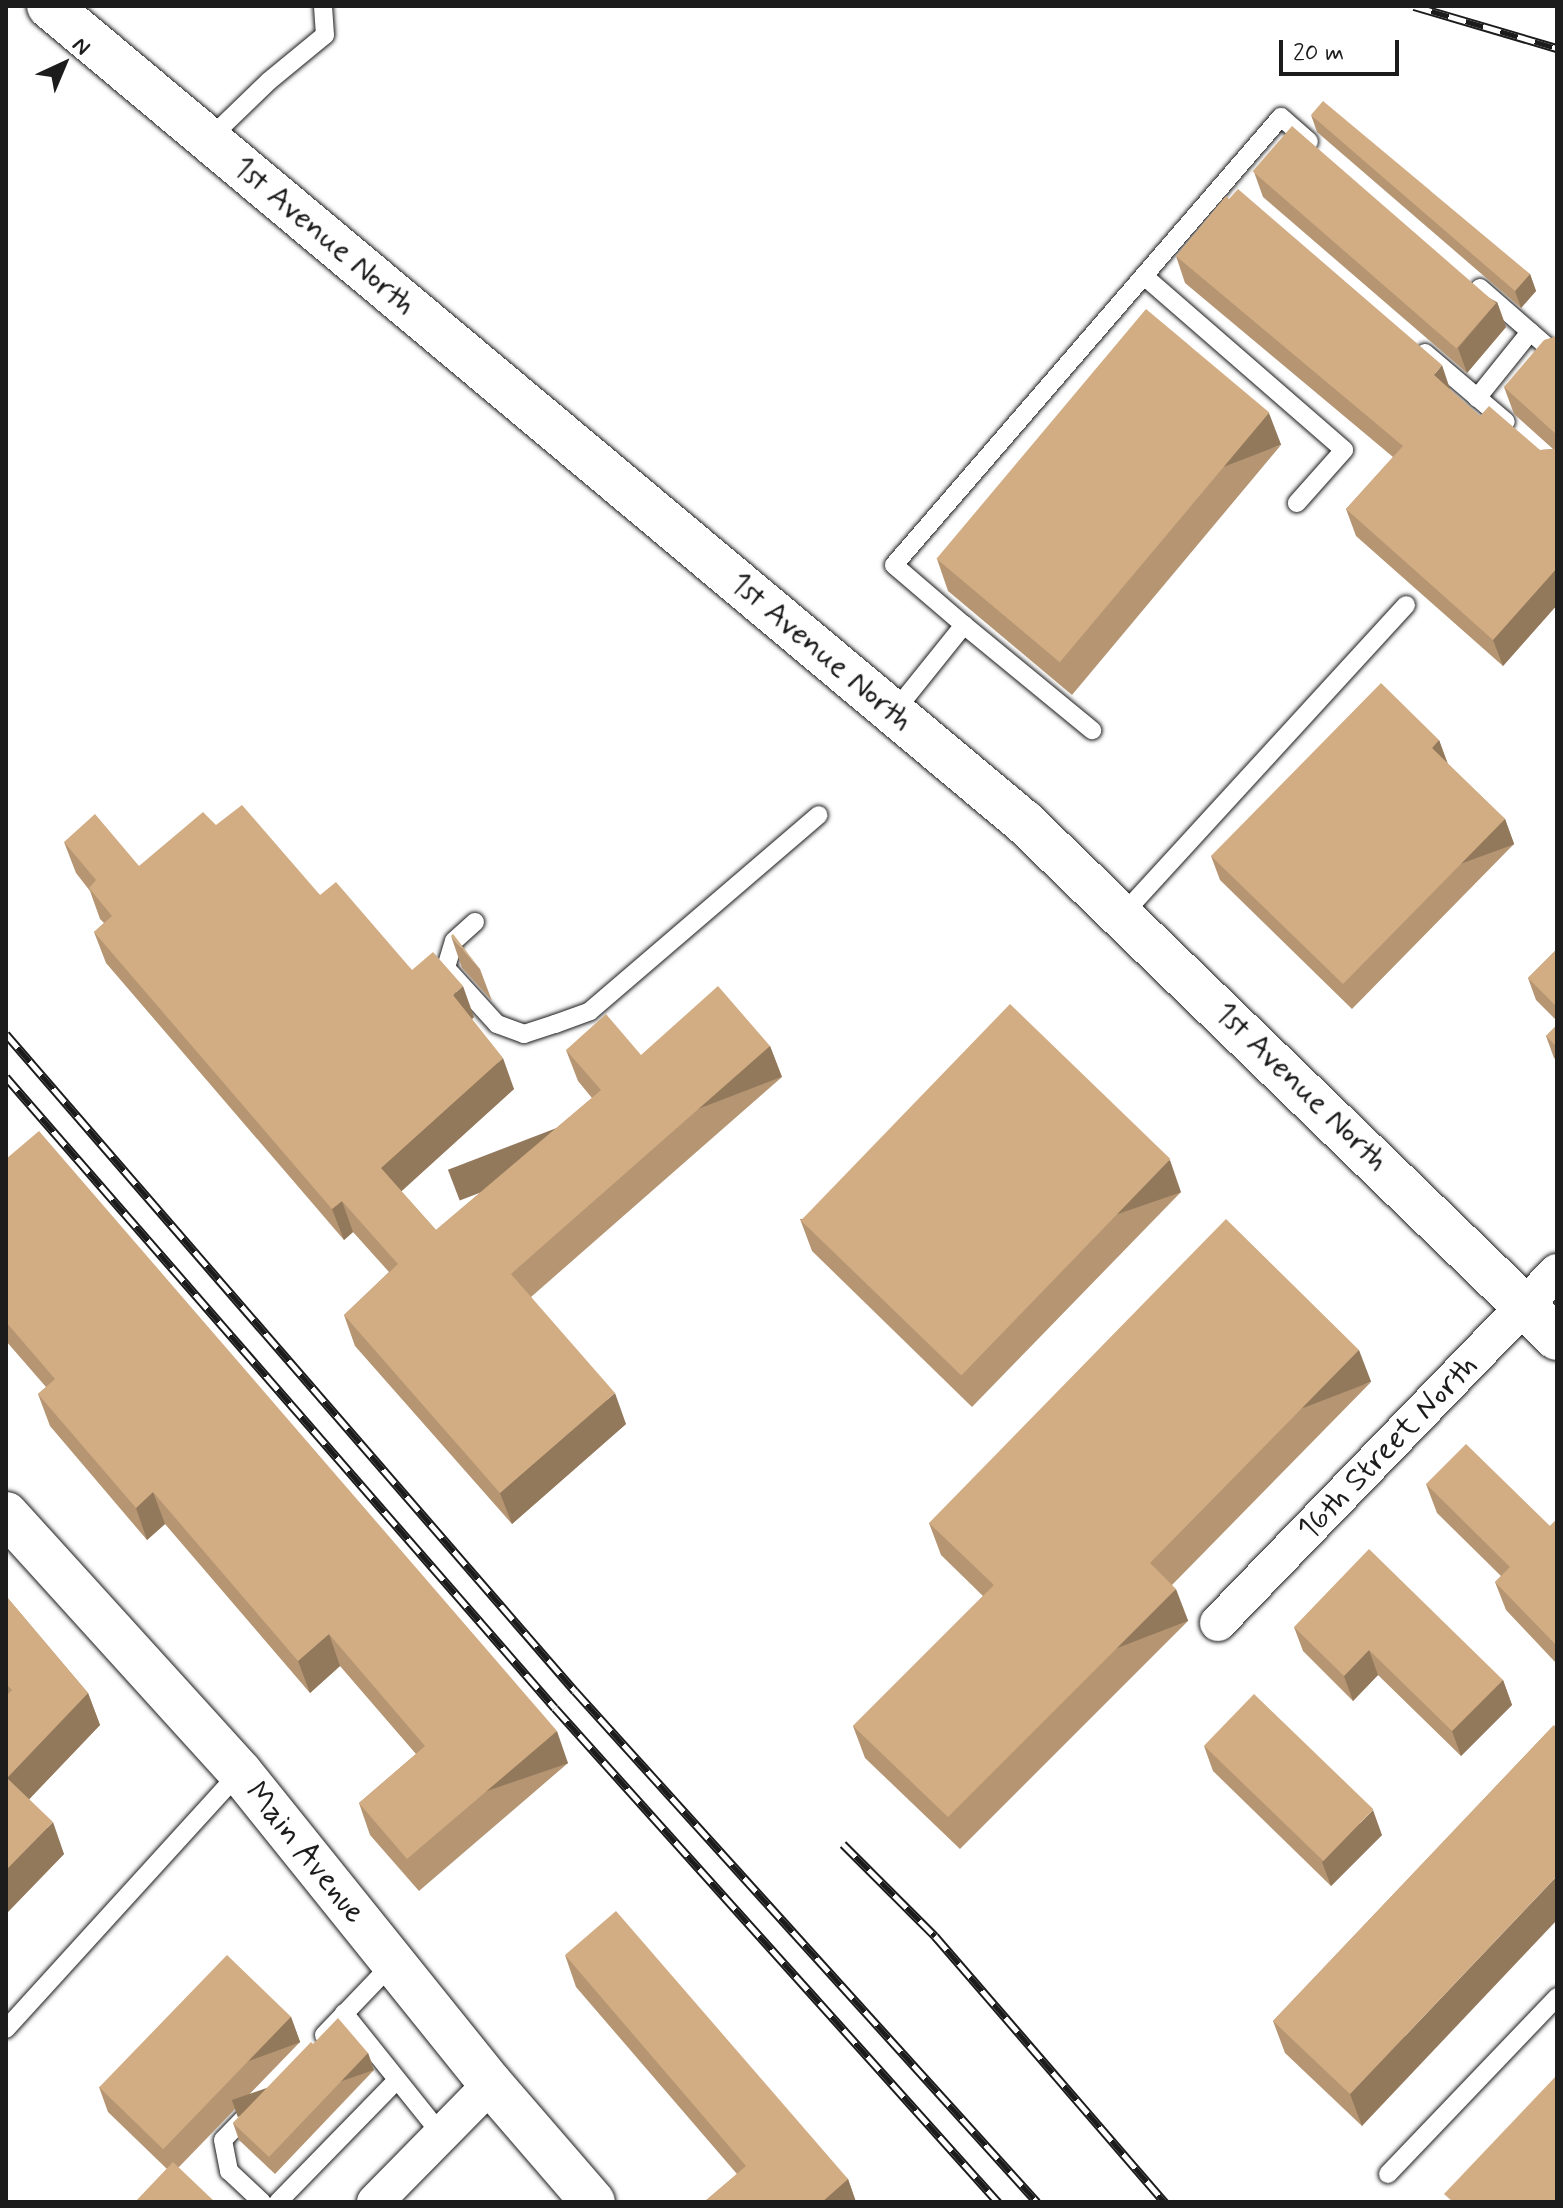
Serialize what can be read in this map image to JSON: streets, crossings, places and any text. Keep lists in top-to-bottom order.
{
  "streets": {
    "street": ["1st Avenue North", "16th Street North", "Main Avenue"]
  },
  "crossings": [
    ["1st Avenue North", "16th Street North"]
  ],
  "scale_bar": "20 m",
  "north": "top right"
}
